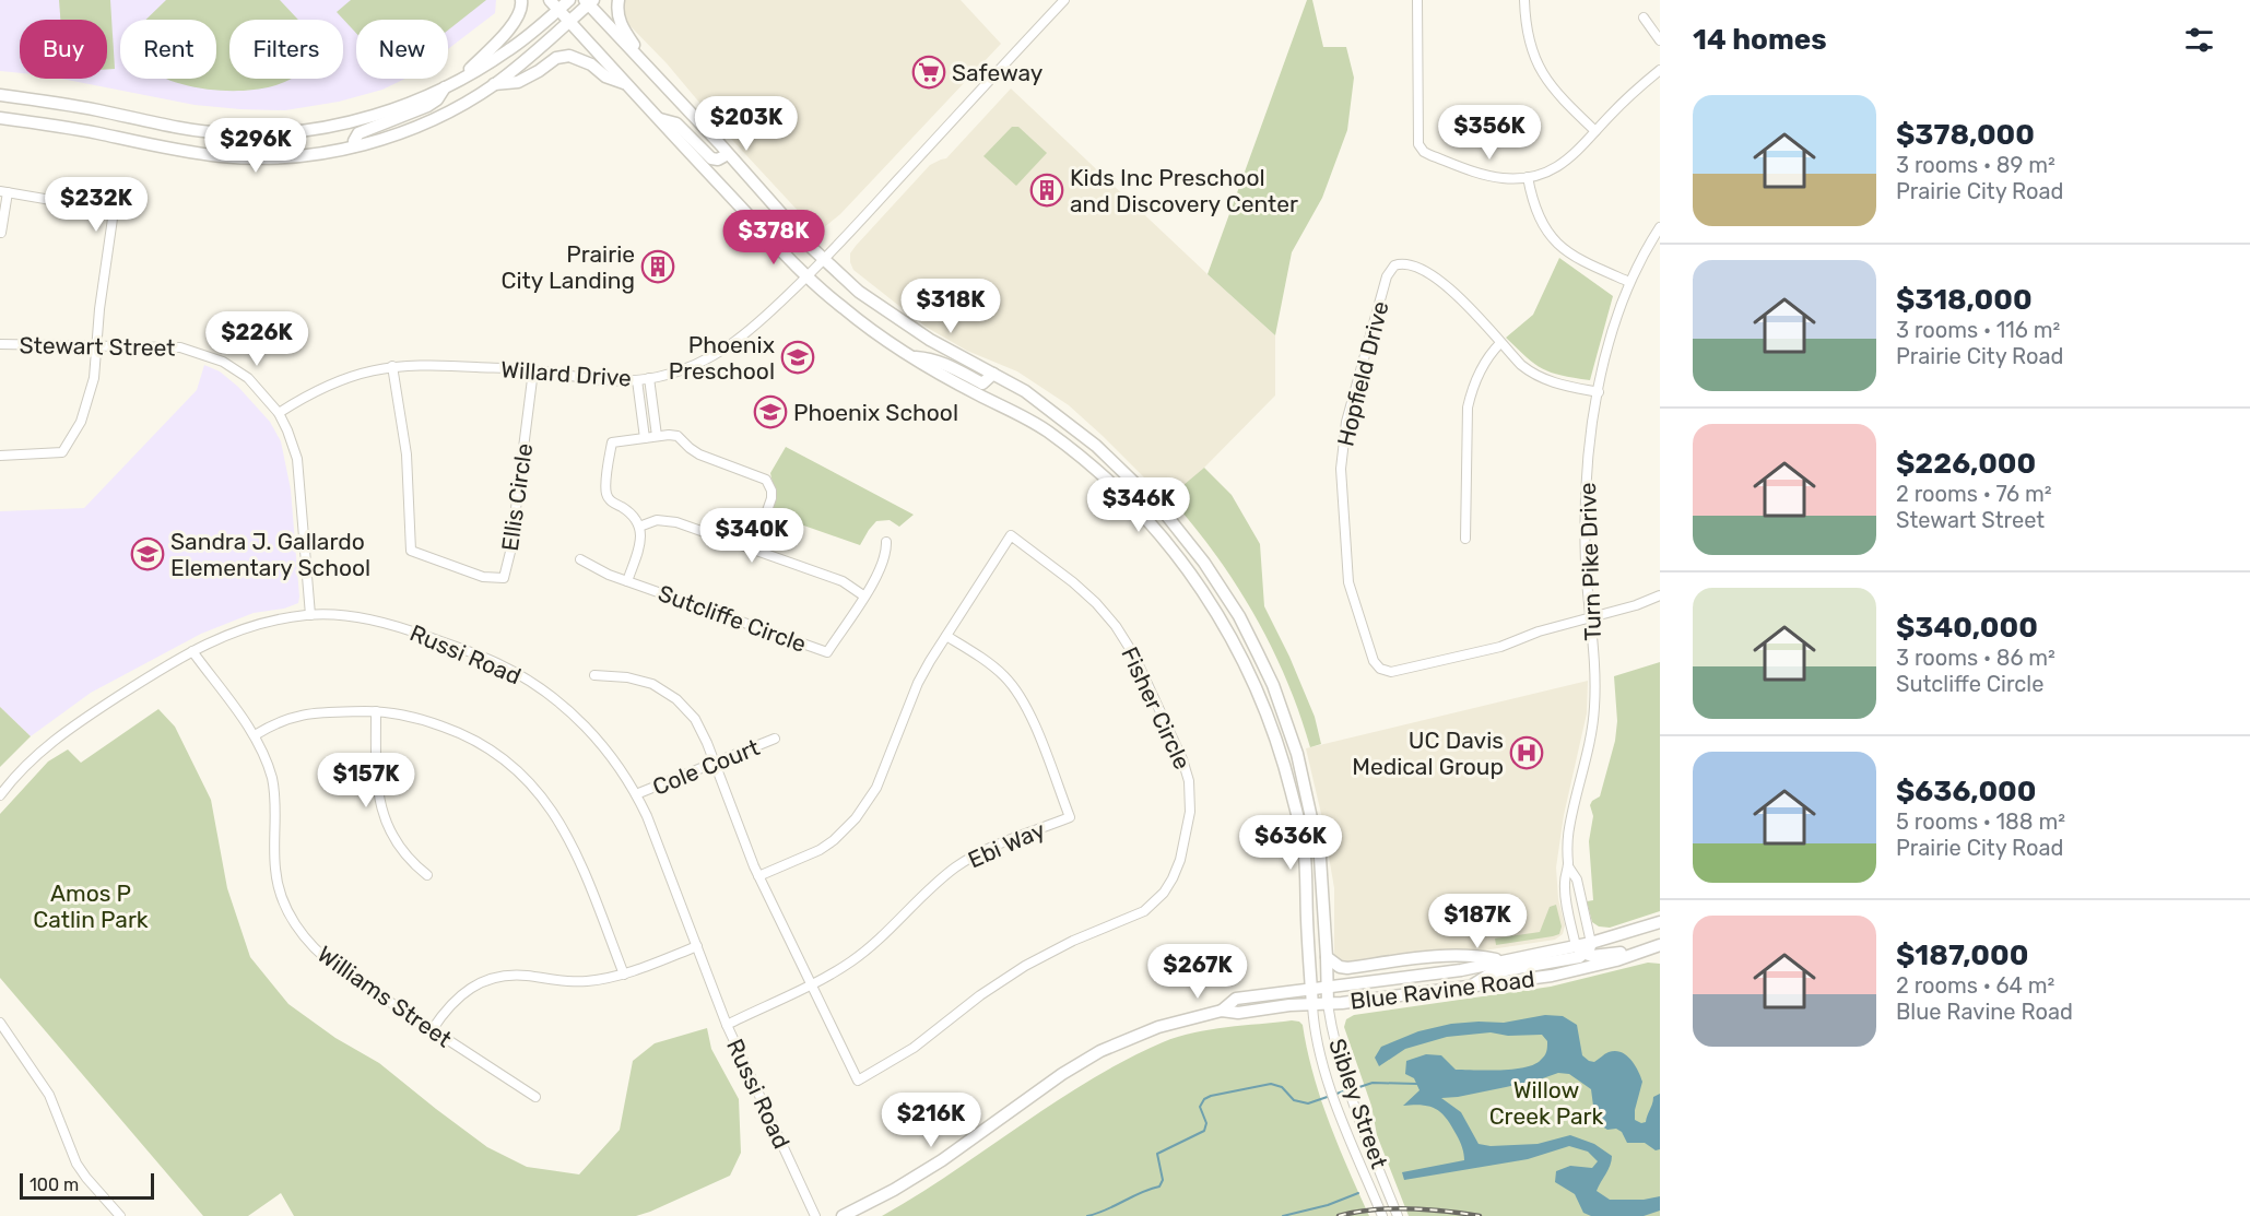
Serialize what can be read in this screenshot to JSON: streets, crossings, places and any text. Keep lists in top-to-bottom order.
{
  "streets": {
    "main road": ["Blue Ravine Road", "Sibley Street"],
    "street": [
      "Stewart Street",
      "Willard Drive",
      "Hopfield Drive",
      "Ellis Circle",
      "Turn Pike Drive",
      "Sutcliffe Circle",
      "Russi Road",
      "Fisher Circle",
      "Cole Court",
      "Ebi Way",
      "Williams Street"
    ]
  },
  "crossings": [
    ["Stewart Street", "Willard Drive"],
    ["Stewart Street", "Russi Road"],
    ["Willard Drive", "Ellis Circle"],
    ["Willard Drive", "Sibley Street"],
    ["Hopfield Drive", "Turn Pike Drive"],
    ["Turn Pike Drive", "Blue Ravine Road"],
    ["Russi Road", "Cole Court"],
    ["Russi Road", "Ebi Way"],
    ["Russi Road", "Williams Street"],
    ["Fisher Circle", "Cole Court"],
    ["Fisher Circle", "Ebi Way"],
    ["Blue Ravine Road", "Sibley Street"]
  ],
  "parks": ["Amos P Catlin Park", "Willow Creek Park"],
  "places": {
    "supermarket": ["Safeway"],
    "building": ["Kids Inc Preschool and Discovery Center", "Prairie City Landing"],
    "school or university": ["Phoenix Preschool", "Phoenix School", "Sandra J. Gallardo Elementary School"],
    "hospital": ["UC Davis Medical Group"]
  },
  "scale_bar": "100 m",
  "page": {
    "heading": "14 homes",
    "chip": [
      "Buy",
      "Rent",
      "Filters",
      "New"
    ],
    "list": [
      {
        "name": "$378,000",
        "note": "3 rooms · 89 m² · Prairie City Road"
      },
      {
        "name": "$318,000",
        "note": "3 rooms · 116 m² · Prairie City Road"
      },
      {
        "name": "$226,000",
        "note": "2 rooms · 76 m² · Stewart Street"
      },
      {
        "name": "$340,000",
        "note": "3 rooms · 86 m² · Sutcliffe Circle"
      },
      {
        "name": "$636,000",
        "note": "5 rooms · 188 m² · Prairie City Road"
      },
      {
        "name": "$187,000",
        "note": "2 rooms · 64 m² · Blue Ravine Road"
      }
    ],
    "price": [
      "$203K",
      "$356K",
      "$296K",
      "$232K",
      "$378K",
      "$318K",
      "$226K",
      "$346K",
      "$340K",
      "$157K",
      "$636K",
      "$187K",
      "$267K",
      "$216K"
    ],
    "scale": "100 m"
  }
}
